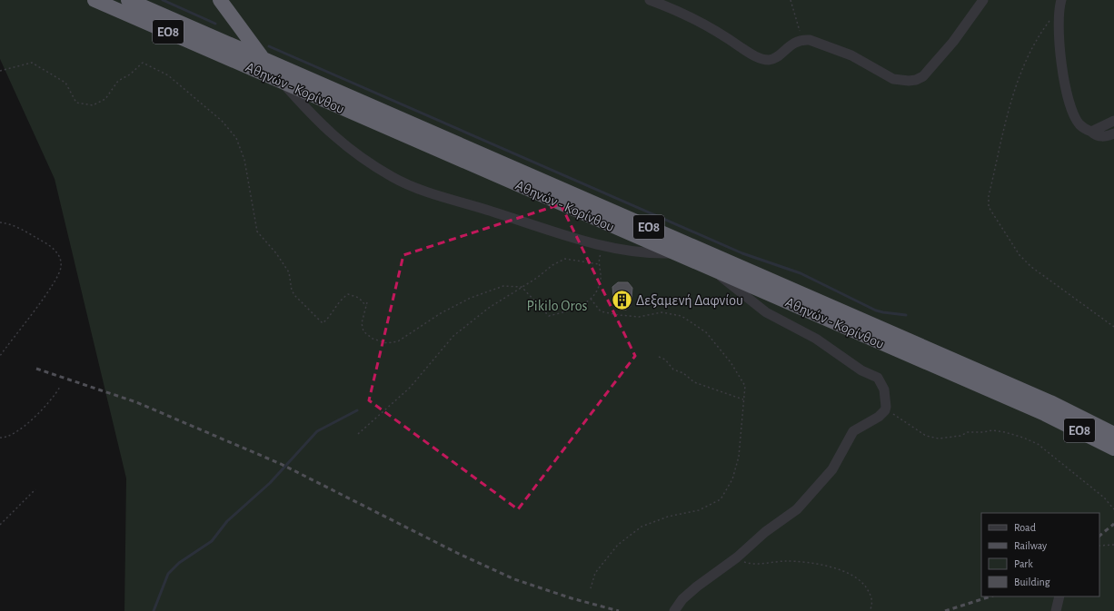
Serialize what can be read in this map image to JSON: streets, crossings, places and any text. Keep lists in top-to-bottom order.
{
  "streets": {
    "highway": ["ΕΟ8", "Αθηνών - Κορίνθου"]
  },
  "parks": ["Pikilo Oros"],
  "places": {
    "building": ["Δεξαμενή Δαφνίου"]
  },
  "legend": [
    "Road",
    "Railway",
    "Park",
    "Building"
  ]
}
